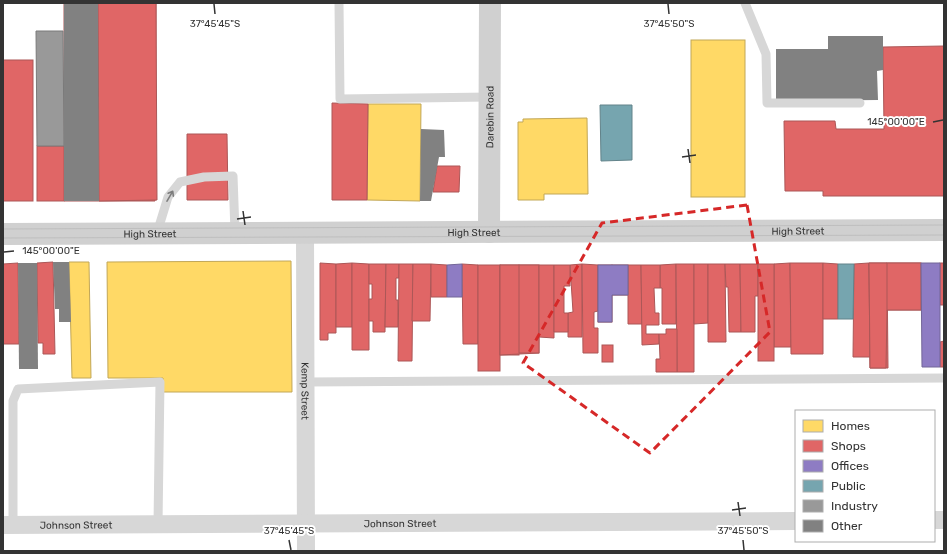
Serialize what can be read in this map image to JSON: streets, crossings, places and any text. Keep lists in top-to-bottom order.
{
  "streets": {
    "main road": ["Darebin Road", "High Street"],
    "street": ["Kemp Street", "Johnson Street"]
  },
  "crossings": [
    ["Darebin Road", "High Street"],
    ["High Street", "Kemp Street"],
    ["Kemp Street", "Johnson Street"]
  ],
  "legend": [
    "Homes",
    "Shops",
    "Offices",
    "Public",
    "Industry",
    "Other"
  ],
  "coordinates": ["37°45'45\"S", "37°45'50\"S", "145°00'00\"E"]
}
